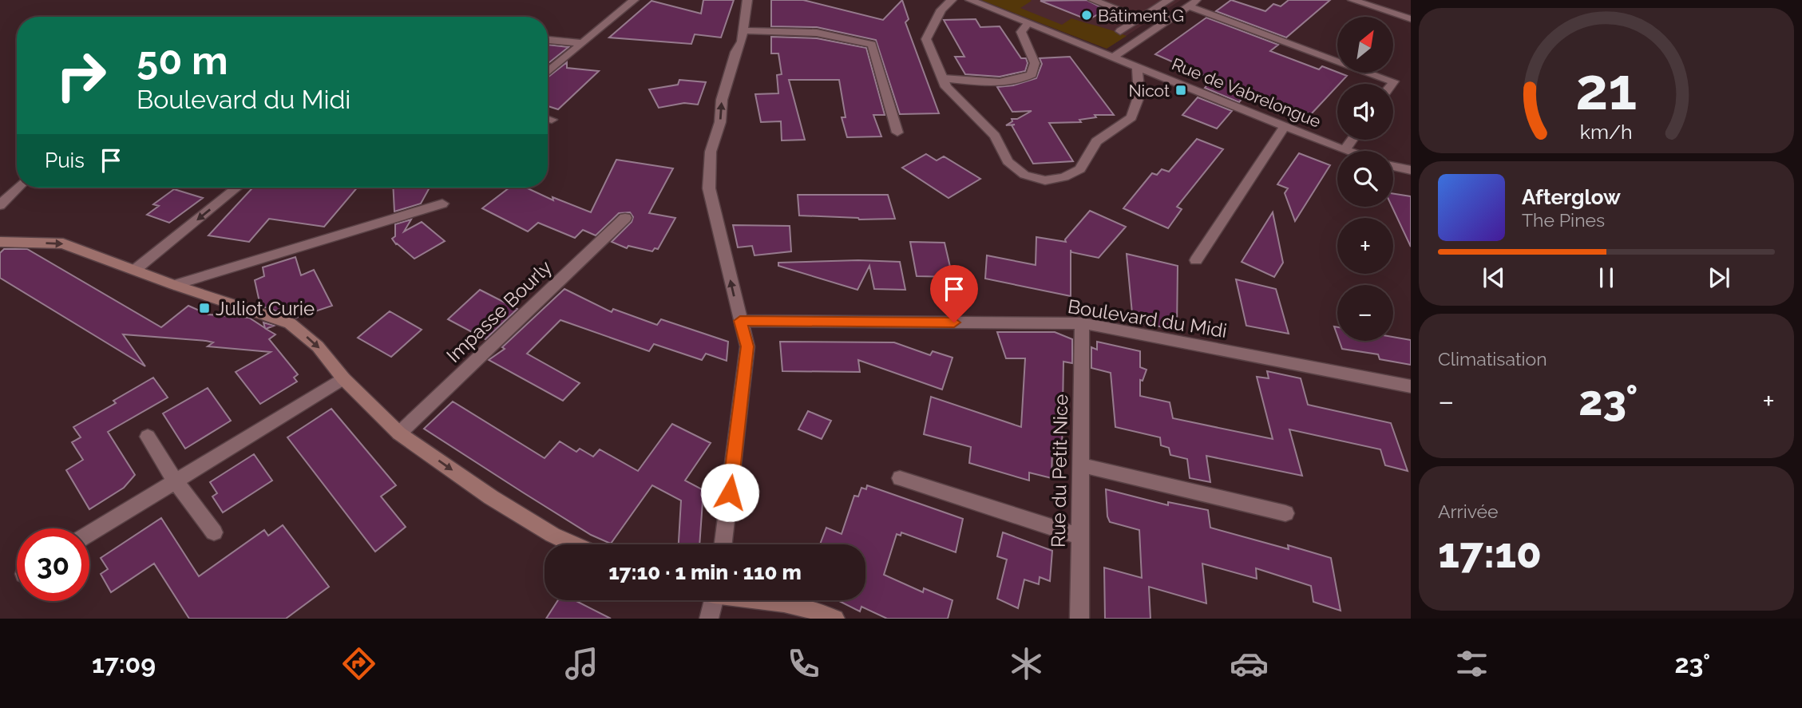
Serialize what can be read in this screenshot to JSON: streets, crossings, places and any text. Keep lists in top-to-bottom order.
{
  "streets": {
    "street": [
      "Rue de Vabrelongue",
      "Impasse Bourly",
      "Boulevard du Midi",
      "Rue du Petit Nice"
    ]
  },
  "crossings": [
    ["Boulevard du Midi", "Rue du Petit Nice"]
  ],
  "places": {
    "other": ["Bâtiment G"],
    "transit": ["Nicot", "Juliot Curie"]
  },
  "north": "top right",
  "page": {
    "map_buttons": ["+", "−"],
    "turn": ["50 m", "Boulevard du Midi"],
    "then": "Puis",
    "song": ["Afterglow", "The Pines"],
    "tile": [
      "Climatisation",
      ["Arrivée", "17:10"]
    ],
    "heat": ["−", "23°", "+"],
    "limit": "30",
    "trip": "17:10 · 1 min · 110 m",
    "tabs": ["17:09", "23°"],
    "gauge": ["21", "km/h"]
  }
}
